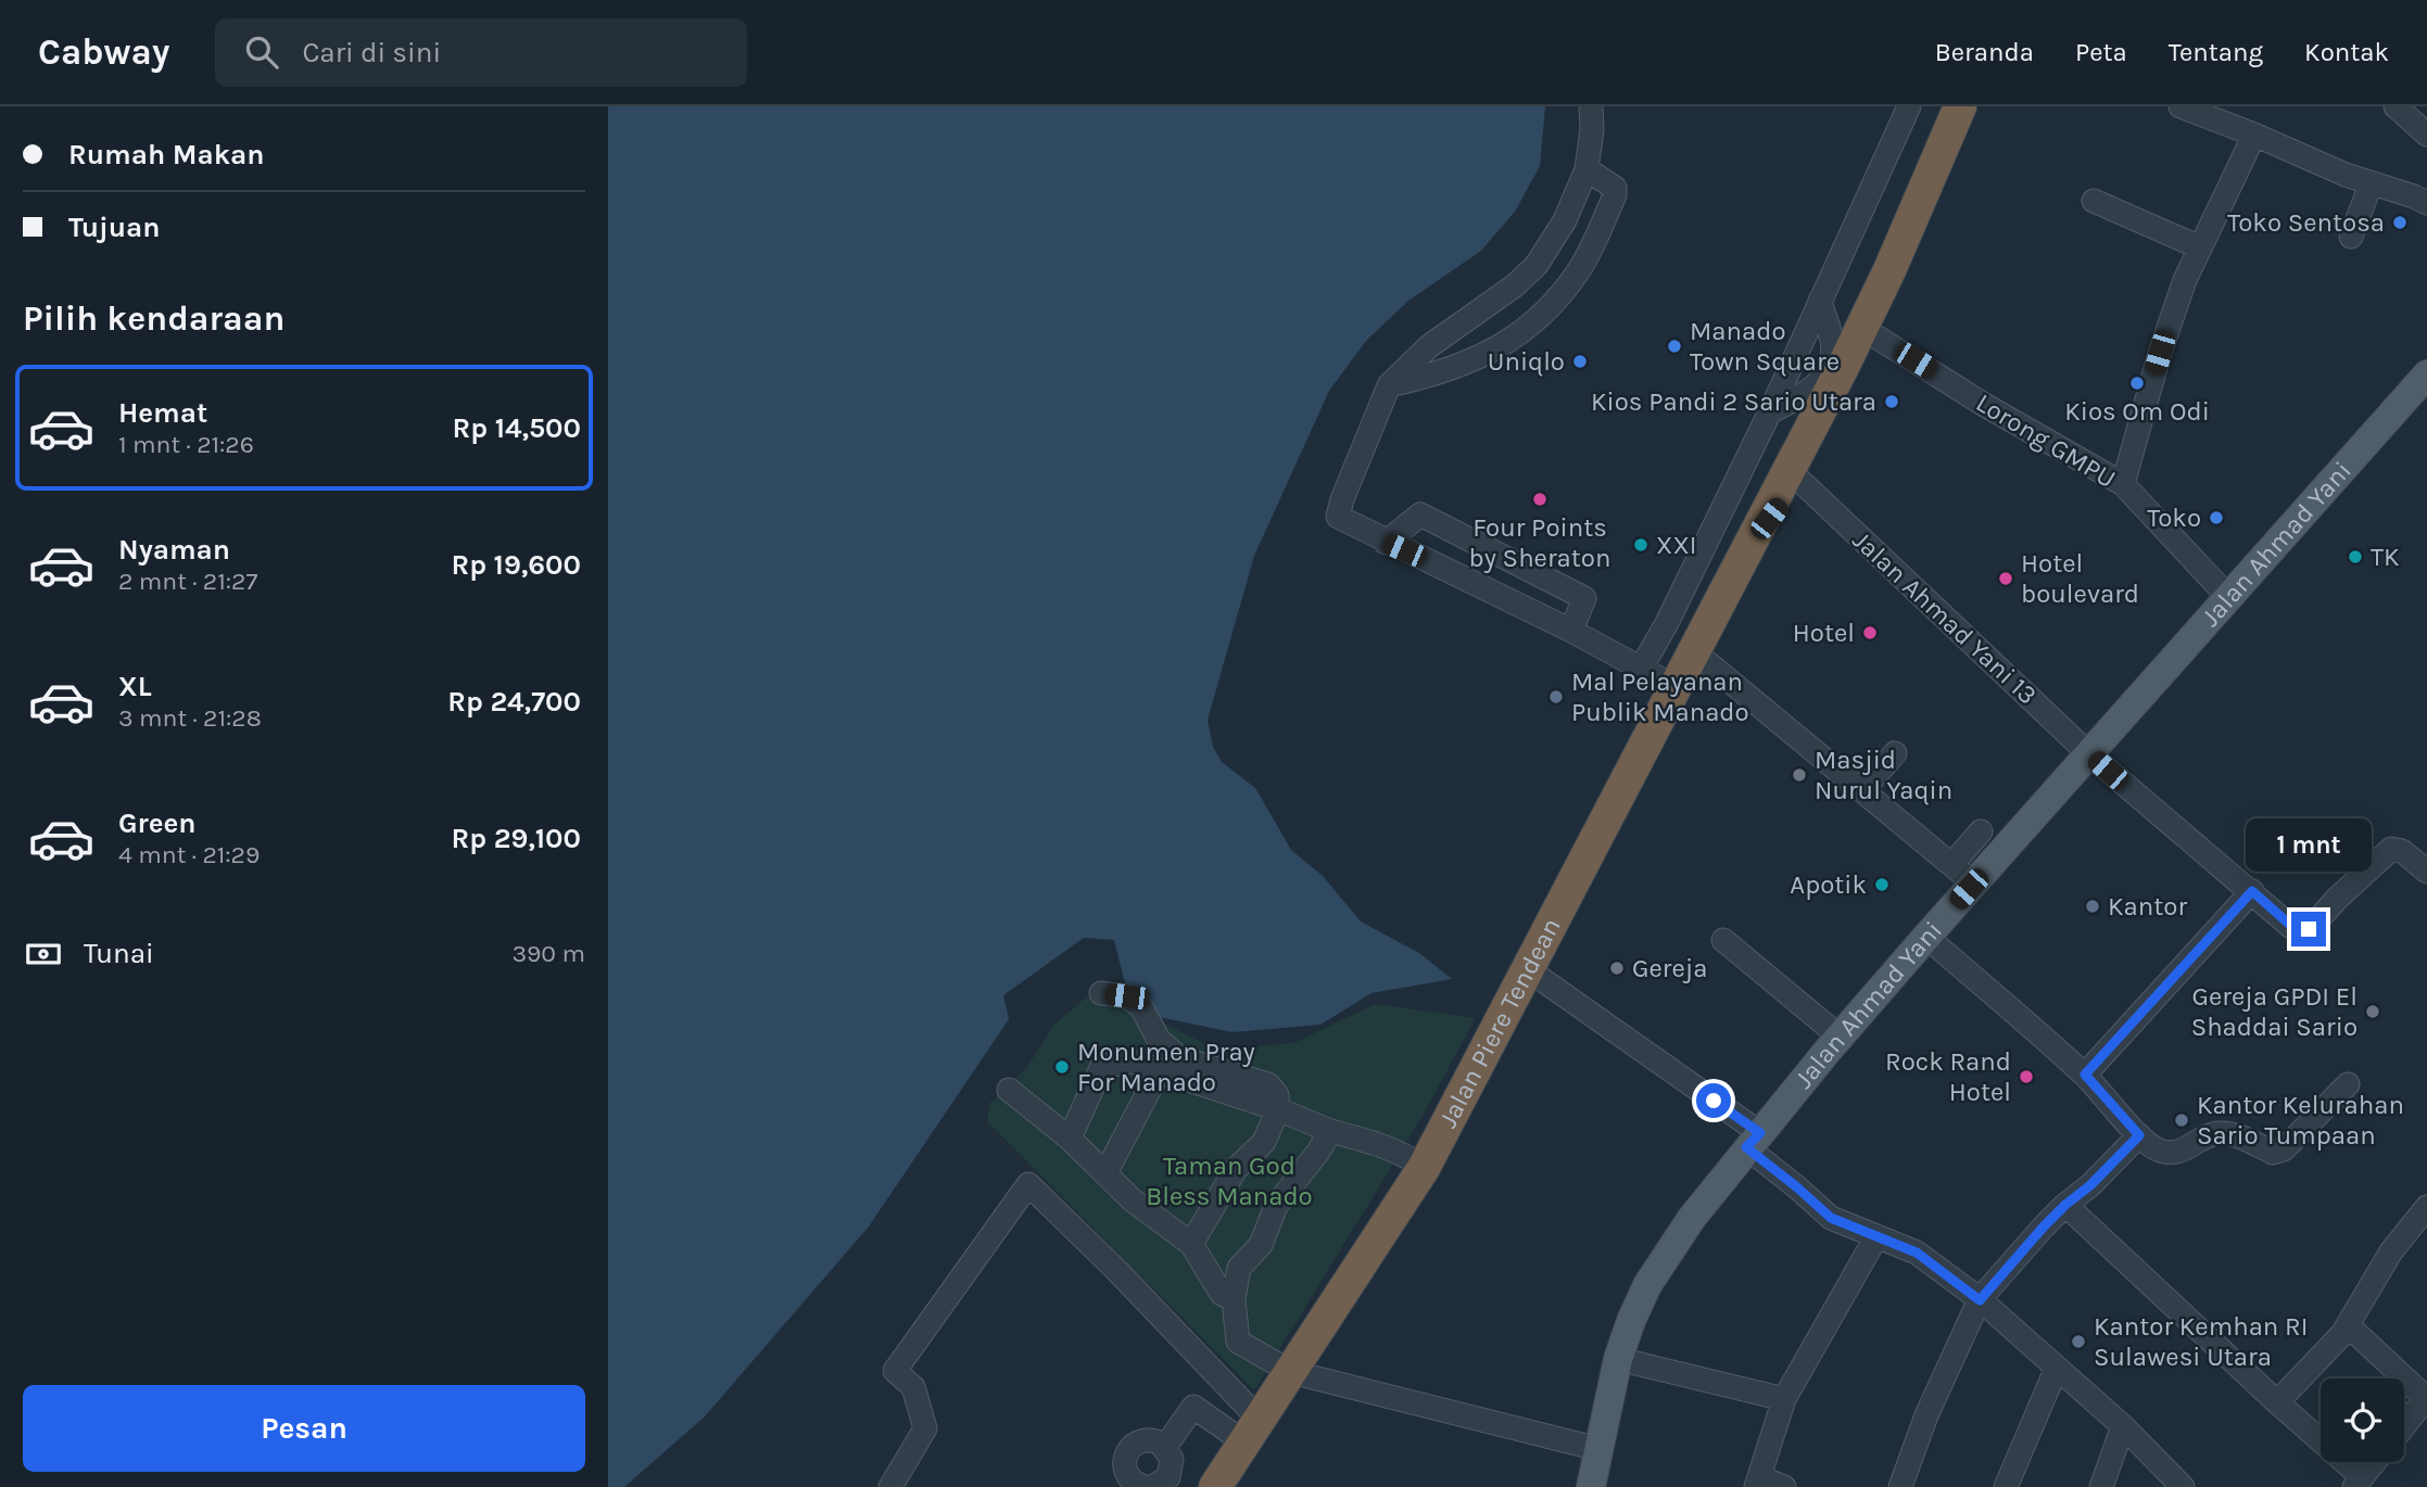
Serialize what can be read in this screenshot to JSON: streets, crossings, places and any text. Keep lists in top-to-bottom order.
{
  "streets": {
    "highway": ["Jalan Piere Tendean"],
    "main road": ["Jalan Ahmad Yani"],
    "street": ["Lorong GMPU", "Jalan Ahmad Yani 13"]
  },
  "crossings": [
    ["Lorong GMPU", "Jalan Ahmad Yani"],
    ["Lorong GMPU", "Jalan Piere Tendean"],
    ["Jalan Ahmad Yani", "Jalan Ahmad Yani 13"],
    ["Jalan Ahmad Yani 13", "Jalan Piere Tendean"]
  ],
  "parks": ["Taman God Bless Manado"],
  "places": [
    "Toko Sentosa",
    "Manado Town Square",
    "Uniqlo",
    "Kios Om Odi",
    "Kios Pandi 2 Sario Utara",
    "Four Points by Sheraton",
    "Toko",
    "XXI",
    "TK",
    "Hotel boulevard",
    "Hotel",
    "Mal Pelayanan Publik Manado",
    "Masjid Nurul Yaqin",
    "Apotik",
    "Kantor",
    "Gereja",
    "Gereja GPDI El Shaddai Sario",
    "Monumen Pray For Manado",
    "Rock Rand Hotel",
    "Kantor Kelurahan Sario Tumpaan",
    "Kantor Kemhan RI Sulawesi Utara"
  ],
  "page": {
    "header": "Cabway",
    "search": "Cari di sini",
    "nav": [
      "Beranda",
      "Peta",
      "Tentang",
      "Kontak"
    ],
    "banner": ["Rumah Makan", "Tujuan"],
    "heading": "Pilih kendaraan",
    "list": [
      {
        "name": "Hemat",
        "note": "1 mnt · 21:26",
        "value": "Rp 14,500"
      },
      {
        "name": "Nyaman",
        "note": "2 mnt · 21:27",
        "value": "Rp 19,600"
      },
      {
        "name": "XL",
        "note": "3 mnt · 21:28",
        "value": "Rp 24,700"
      },
      {
        "name": "Green",
        "note": "4 mnt · 21:29",
        "value": "Rp 29,100"
      }
    ],
    "bubble": "1 mnt",
    "pay": ["Tunai", "390 m"],
    "buttons": "Pesan"
  }
}
